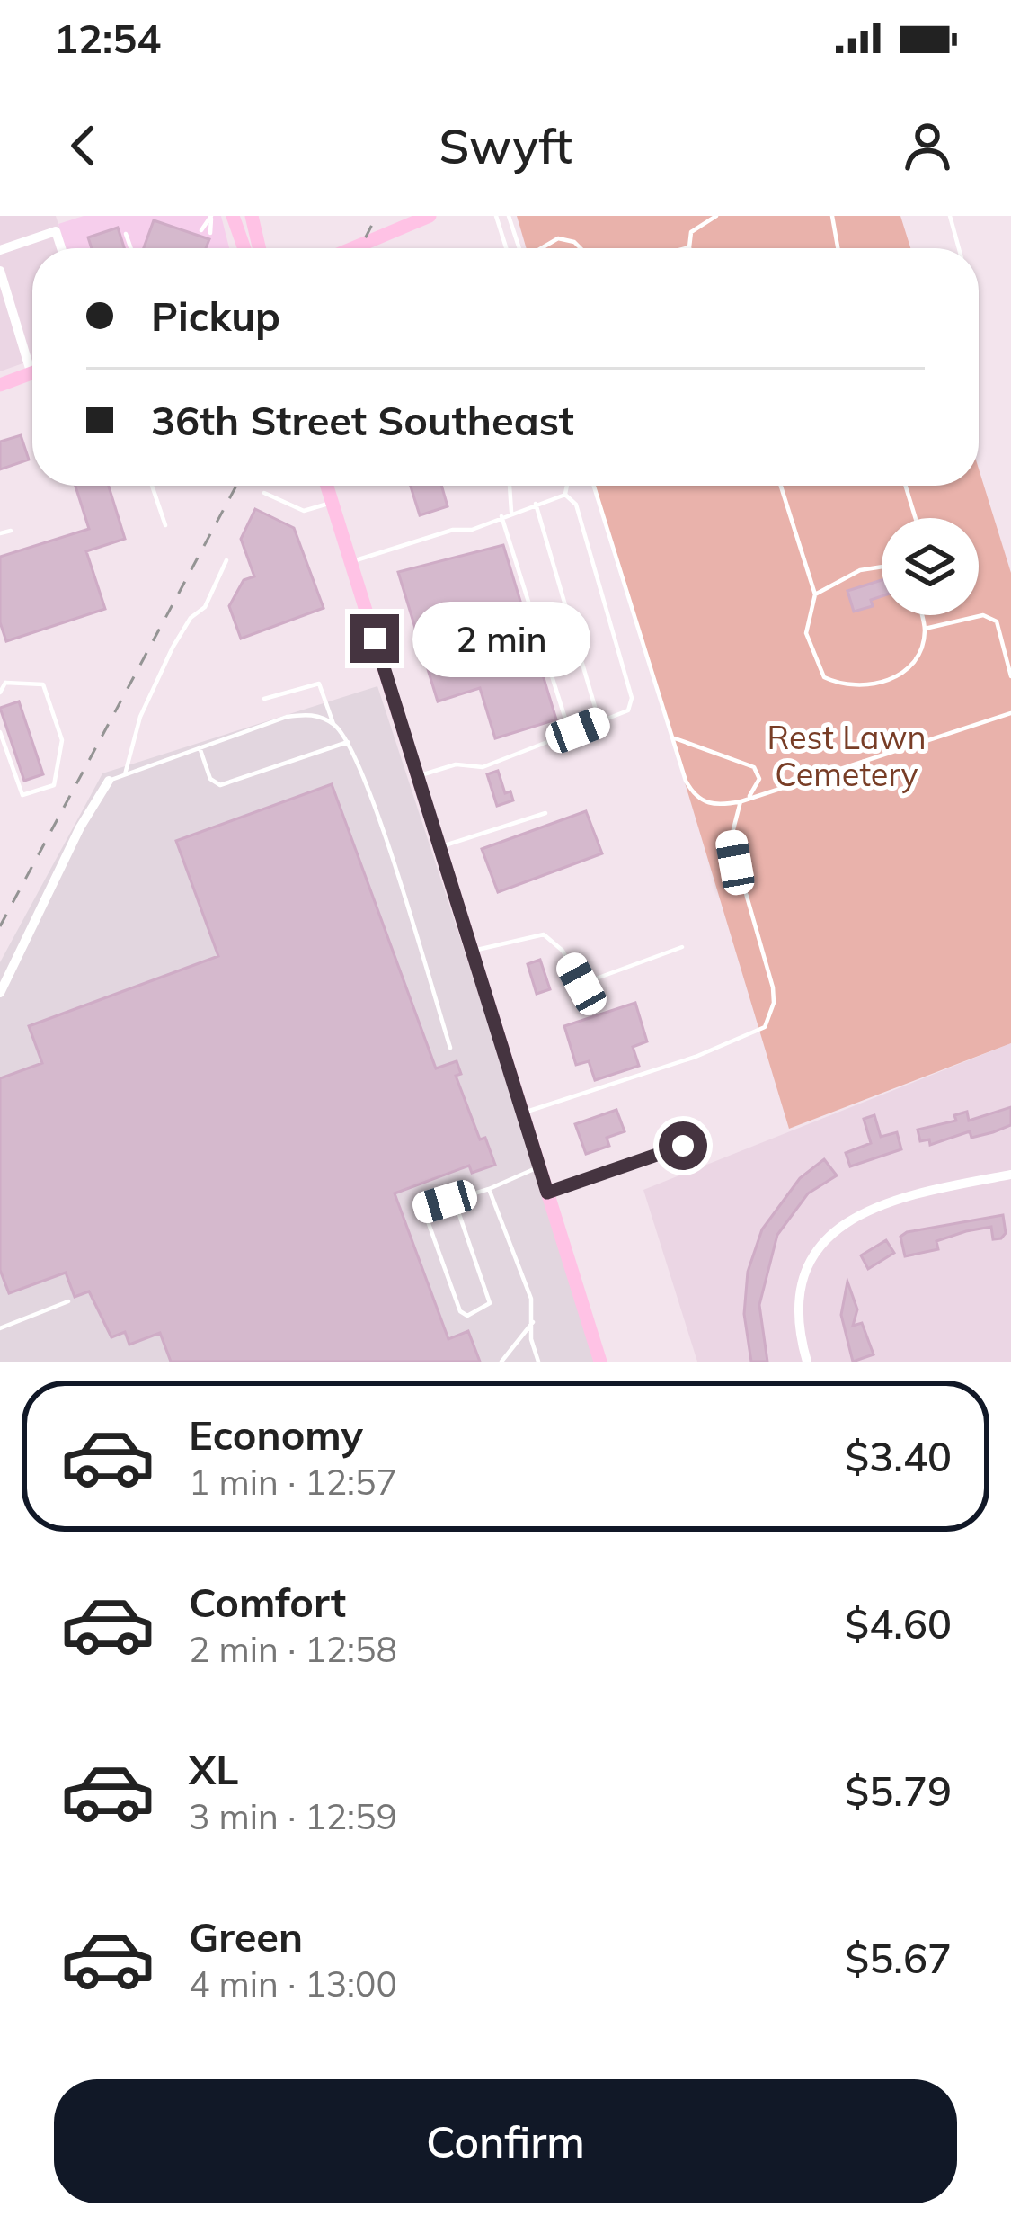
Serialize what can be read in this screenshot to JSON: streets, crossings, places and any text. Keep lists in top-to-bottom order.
{
  "parks": ["Rest Lawn Cemetery"],
  "page": {
    "status": "12:54",
    "header": "Swyft",
    "banner": ["Pickup", "36th Street Southeast"],
    "bubble": "2 min",
    "list": [
      {
        "name": "Economy",
        "note": "1 min · 12:57",
        "value": "$3.40"
      },
      {
        "name": "Comfort",
        "note": "2 min · 12:58",
        "value": "$4.60"
      },
      {
        "name": "XL",
        "note": "3 min · 12:59",
        "value": "$5.79"
      },
      {
        "name": "Green",
        "note": "4 min · 13:00",
        "value": "$5.67"
      }
    ],
    "buttons": "Confirm"
  }
}
